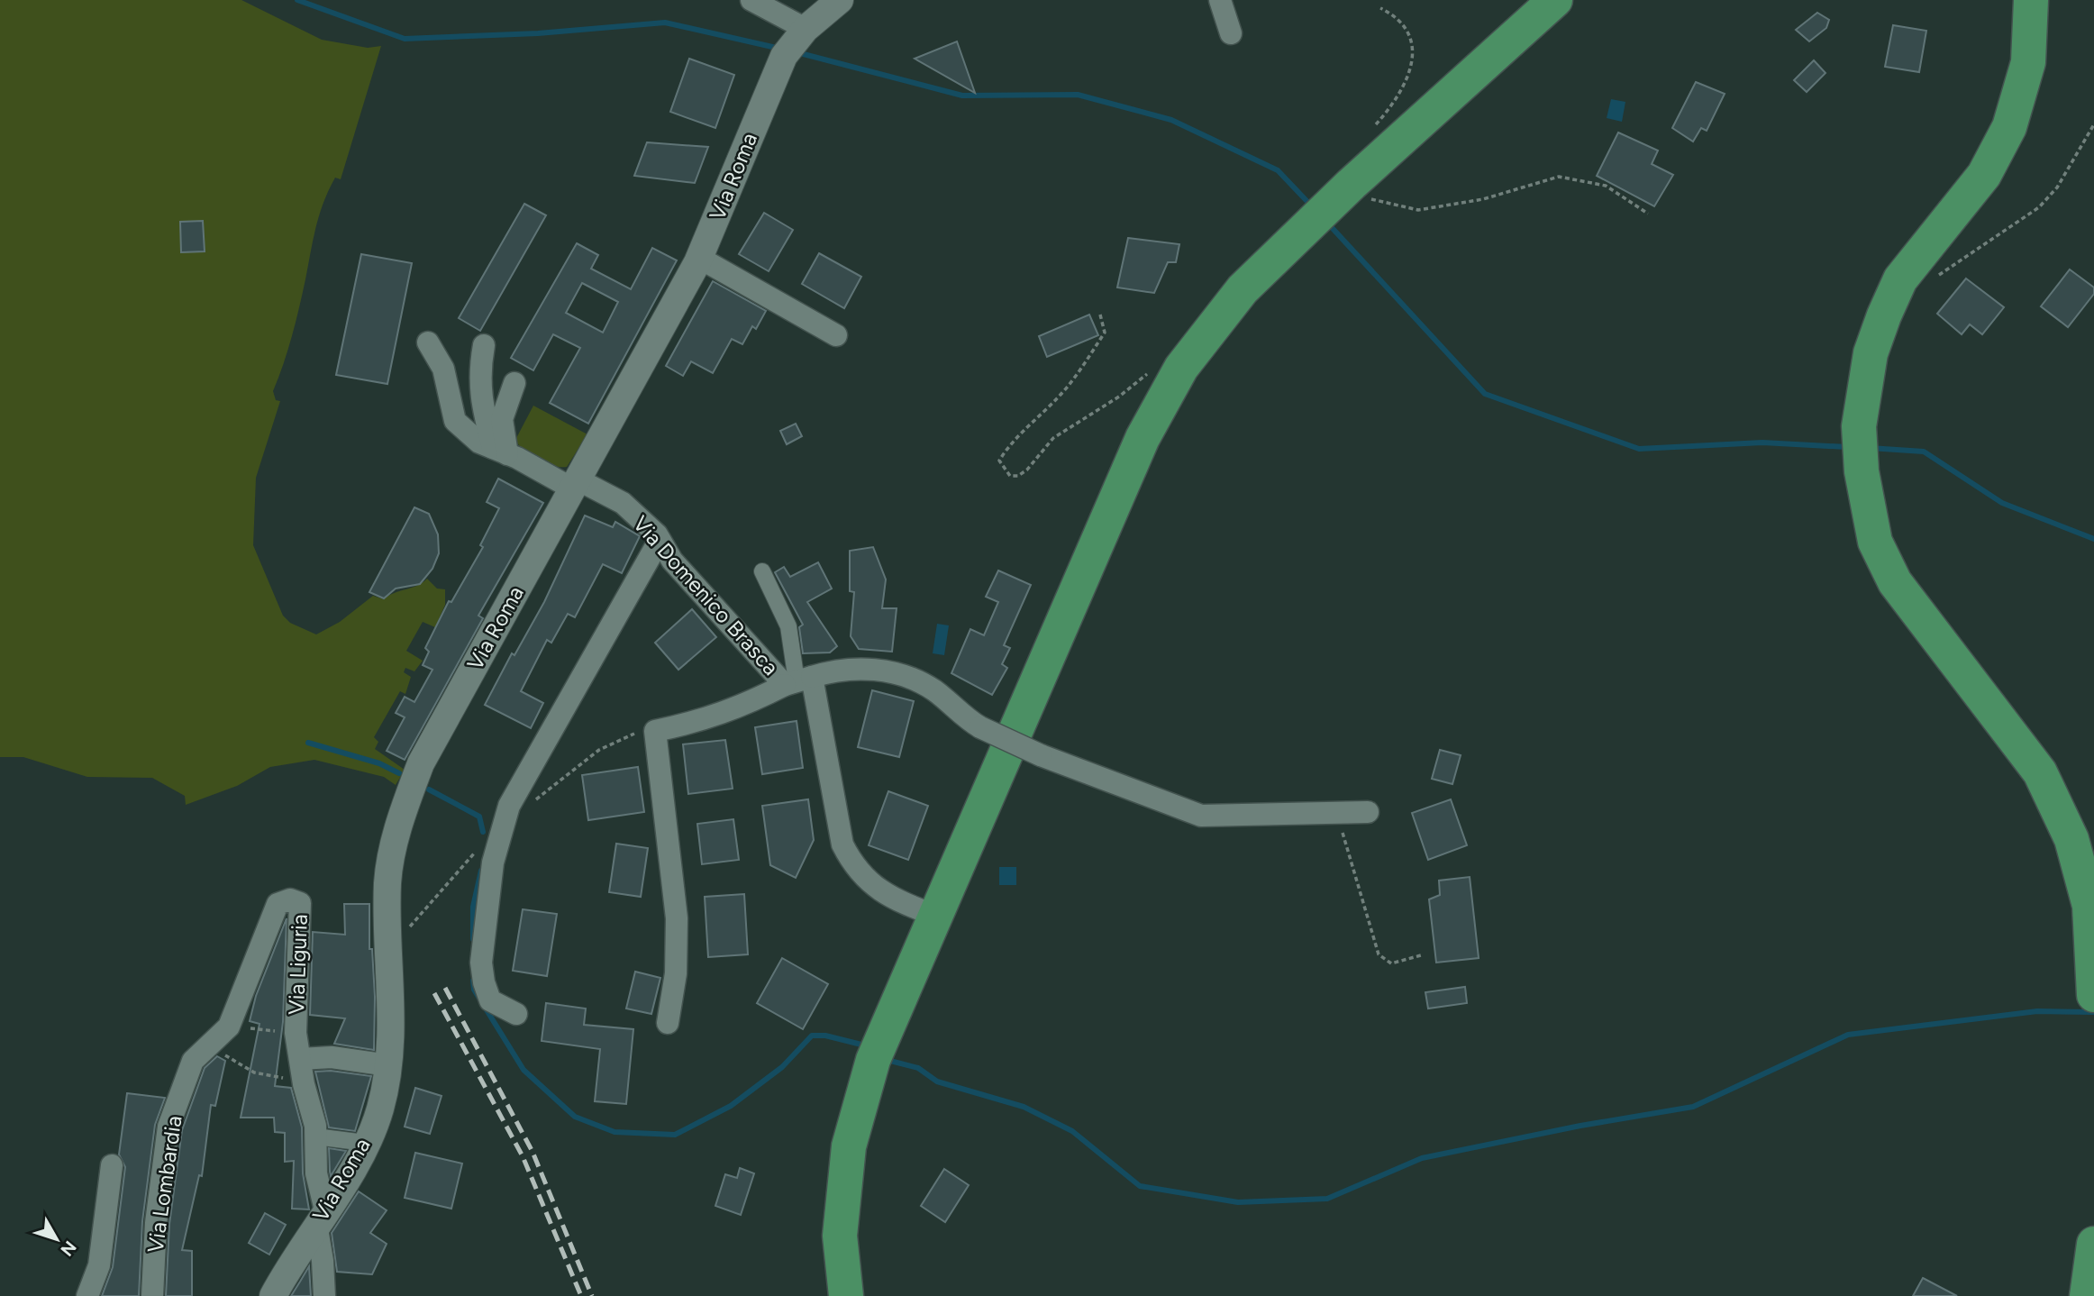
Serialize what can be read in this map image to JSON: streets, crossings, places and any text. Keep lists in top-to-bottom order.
{
  "streets": {
    "street": [
      "Via Roma",
      "Via Domenico Brasca",
      "Via Liguria",
      "Via Lombardia"
    ]
  },
  "crossings": [
    ["Via Roma", "Via Domenico Brasca"],
    ["Via Roma", "Via Liguria"],
    ["Via Liguria", "Via Lombardia"]
  ],
  "north": "bottom right"
}
